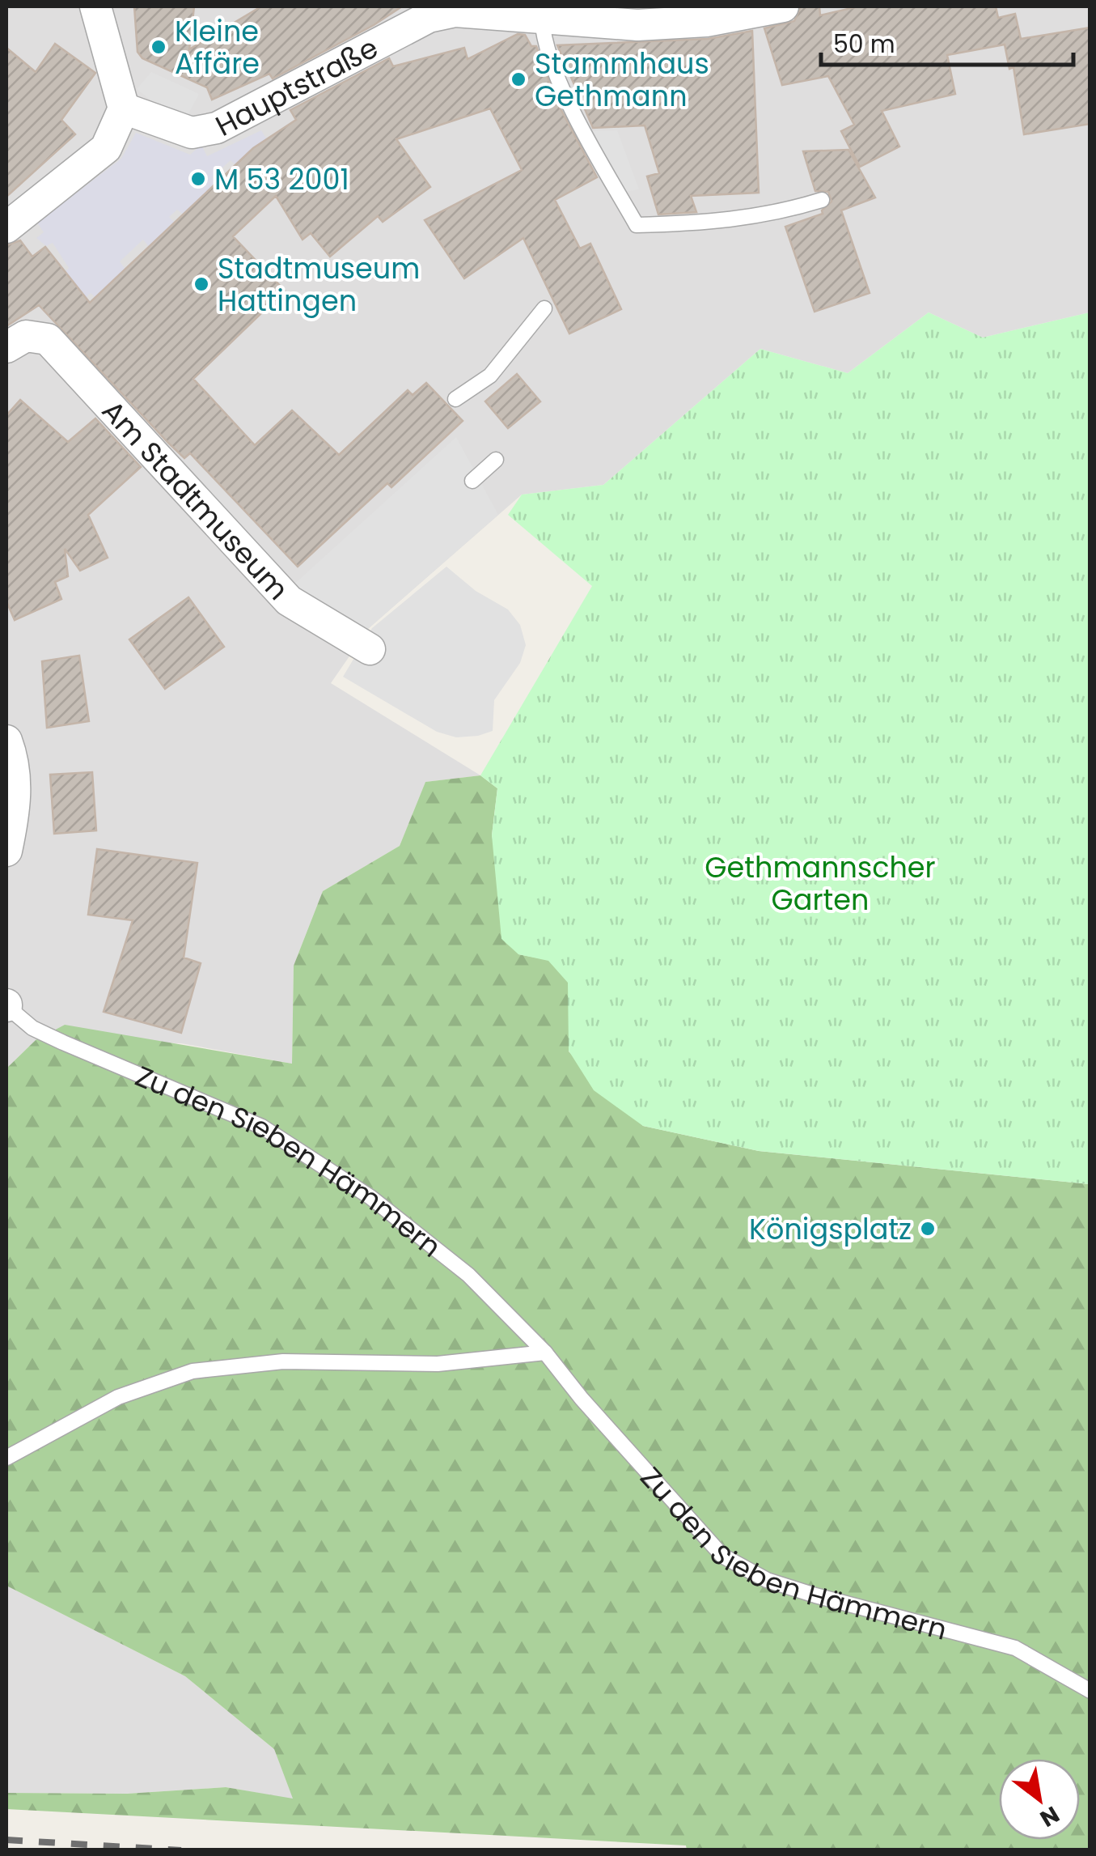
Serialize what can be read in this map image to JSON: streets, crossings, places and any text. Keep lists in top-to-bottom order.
{
  "streets": {
    "street": ["Hauptstraße", "Am Stadtmuseum"],
    "lane": ["Zu den Sieben Hämmern"]
  },
  "parks": ["Gethmannscher Garten"],
  "places": [
    "Kleine Affäre",
    "Stammhaus Gethmann",
    "M 53 2001",
    "Stadtmuseum Hattingen",
    "Königsplatz"
  ],
  "scale_bar": "50 m",
  "north": "bottom right"
}
